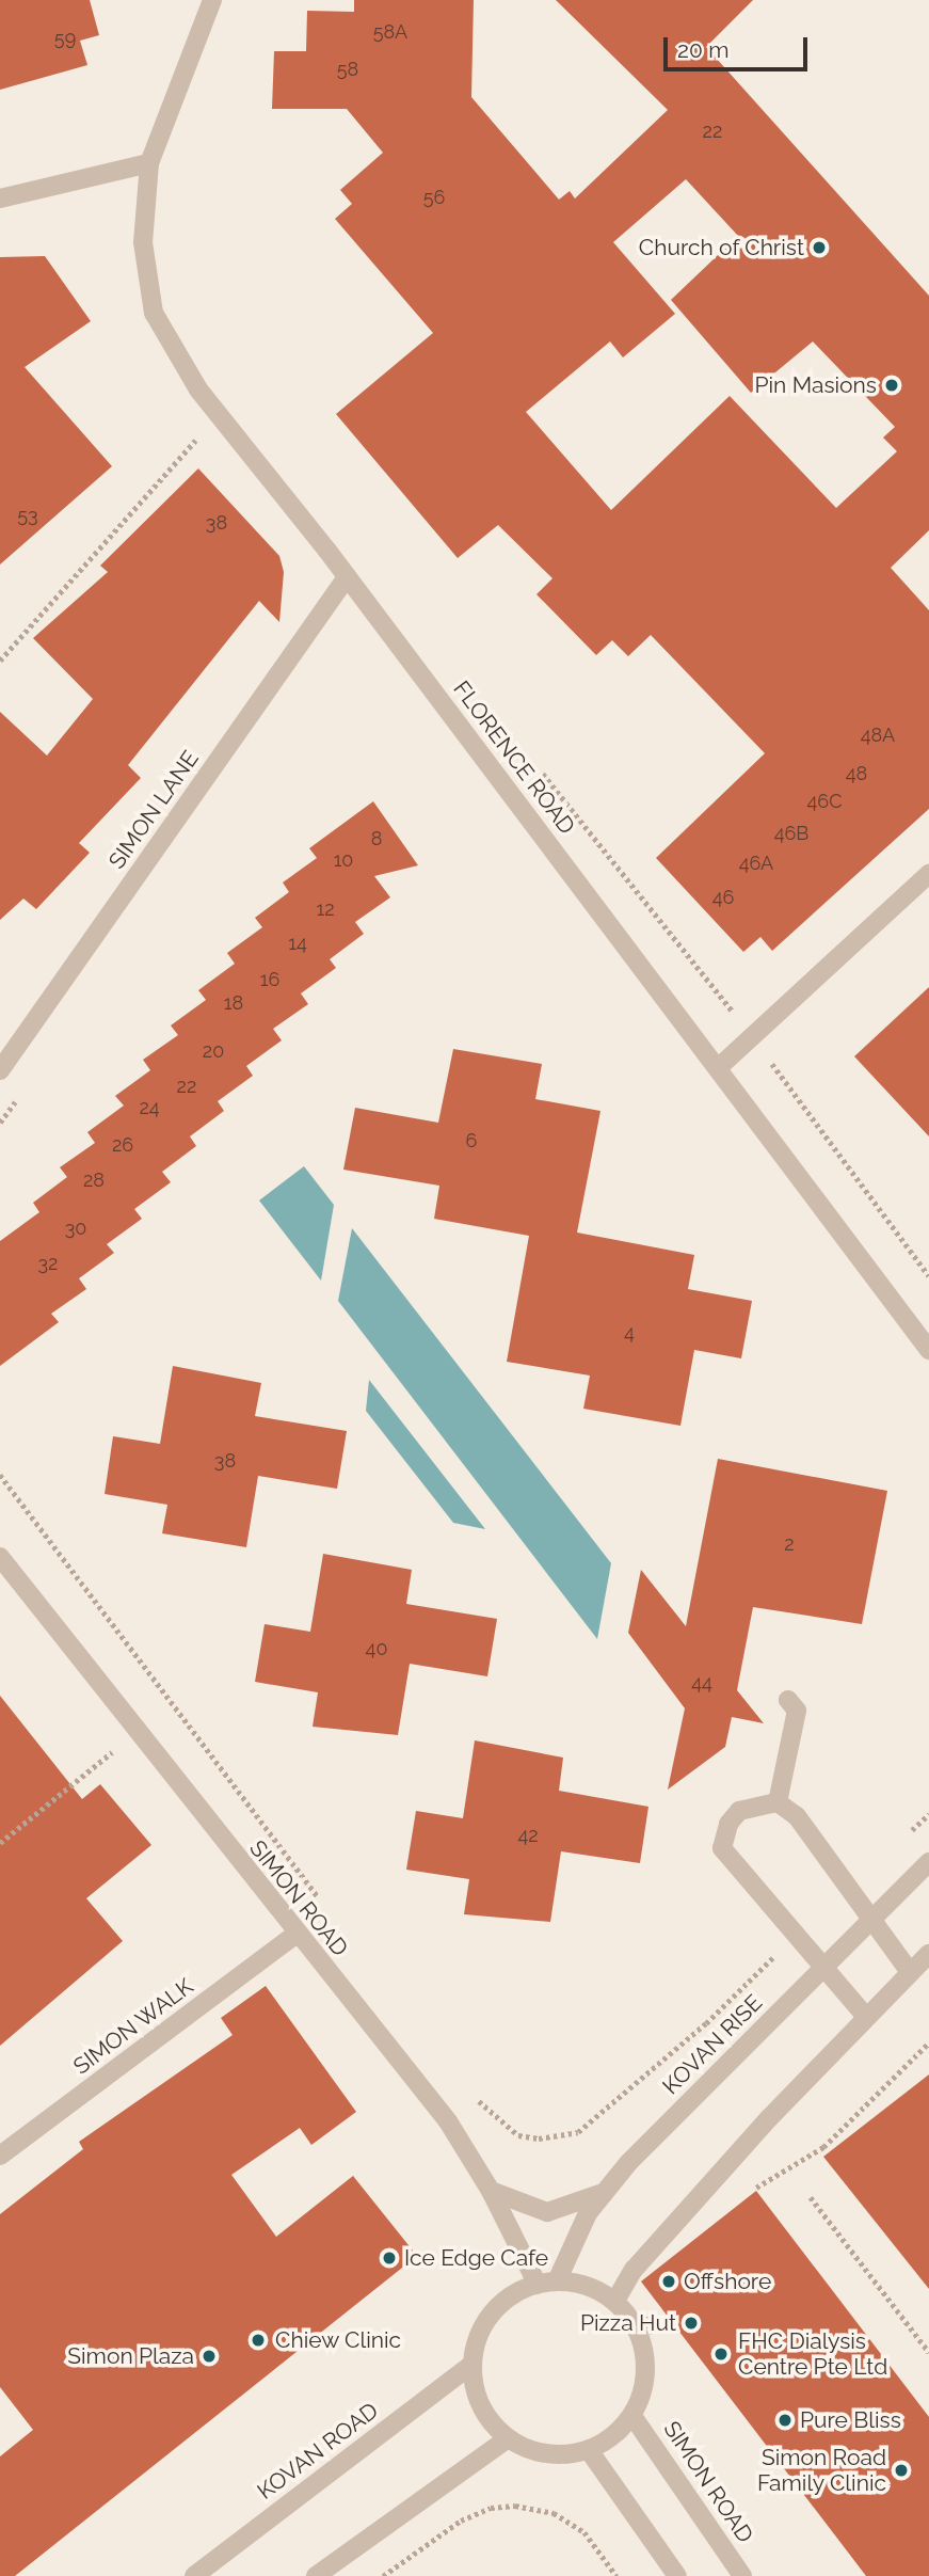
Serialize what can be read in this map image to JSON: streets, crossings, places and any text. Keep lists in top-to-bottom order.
{
  "streets": {
    "street": [
      "FLORENCE ROAD",
      "SIMON LANE",
      "SIMON ROAD",
      "SIMON WALK",
      "KOVAN RISE",
      "KOVAN ROAD"
    ]
  },
  "crossings": [
    ["FLORENCE ROAD", "SIMON LANE"],
    ["SIMON ROAD", "SIMON WALK"],
    ["SIMON ROAD", "KOVAN RISE"],
    ["SIMON ROAD", "KOVAN ROAD"],
    ["KOVAN RISE", "KOVAN ROAD"]
  ],
  "places": [
    "Church of Christ",
    "Pin Masions",
    "Ice Edge Cafe",
    "Offshore",
    "Pizza Hut",
    "Chiew Clinic",
    "FHC Dialysis Centre Pte Ltd",
    "Simon Plaza",
    "Pure Bliss",
    "Simon Road Family Clinic"
  ],
  "house_numbers": [
    "58A",
    "59",
    "58",
    "22",
    "56",
    "53",
    "38",
    "48A",
    "48",
    "46C",
    "46B",
    "8",
    "10",
    "46A",
    "46",
    "12",
    "14",
    "16",
    "18",
    "20",
    "22",
    "24",
    "6",
    "26",
    "28",
    "30",
    "32",
    "4",
    "38",
    "2",
    "40",
    "44",
    "42"
  ],
  "scale_bar": "20 m"
}
